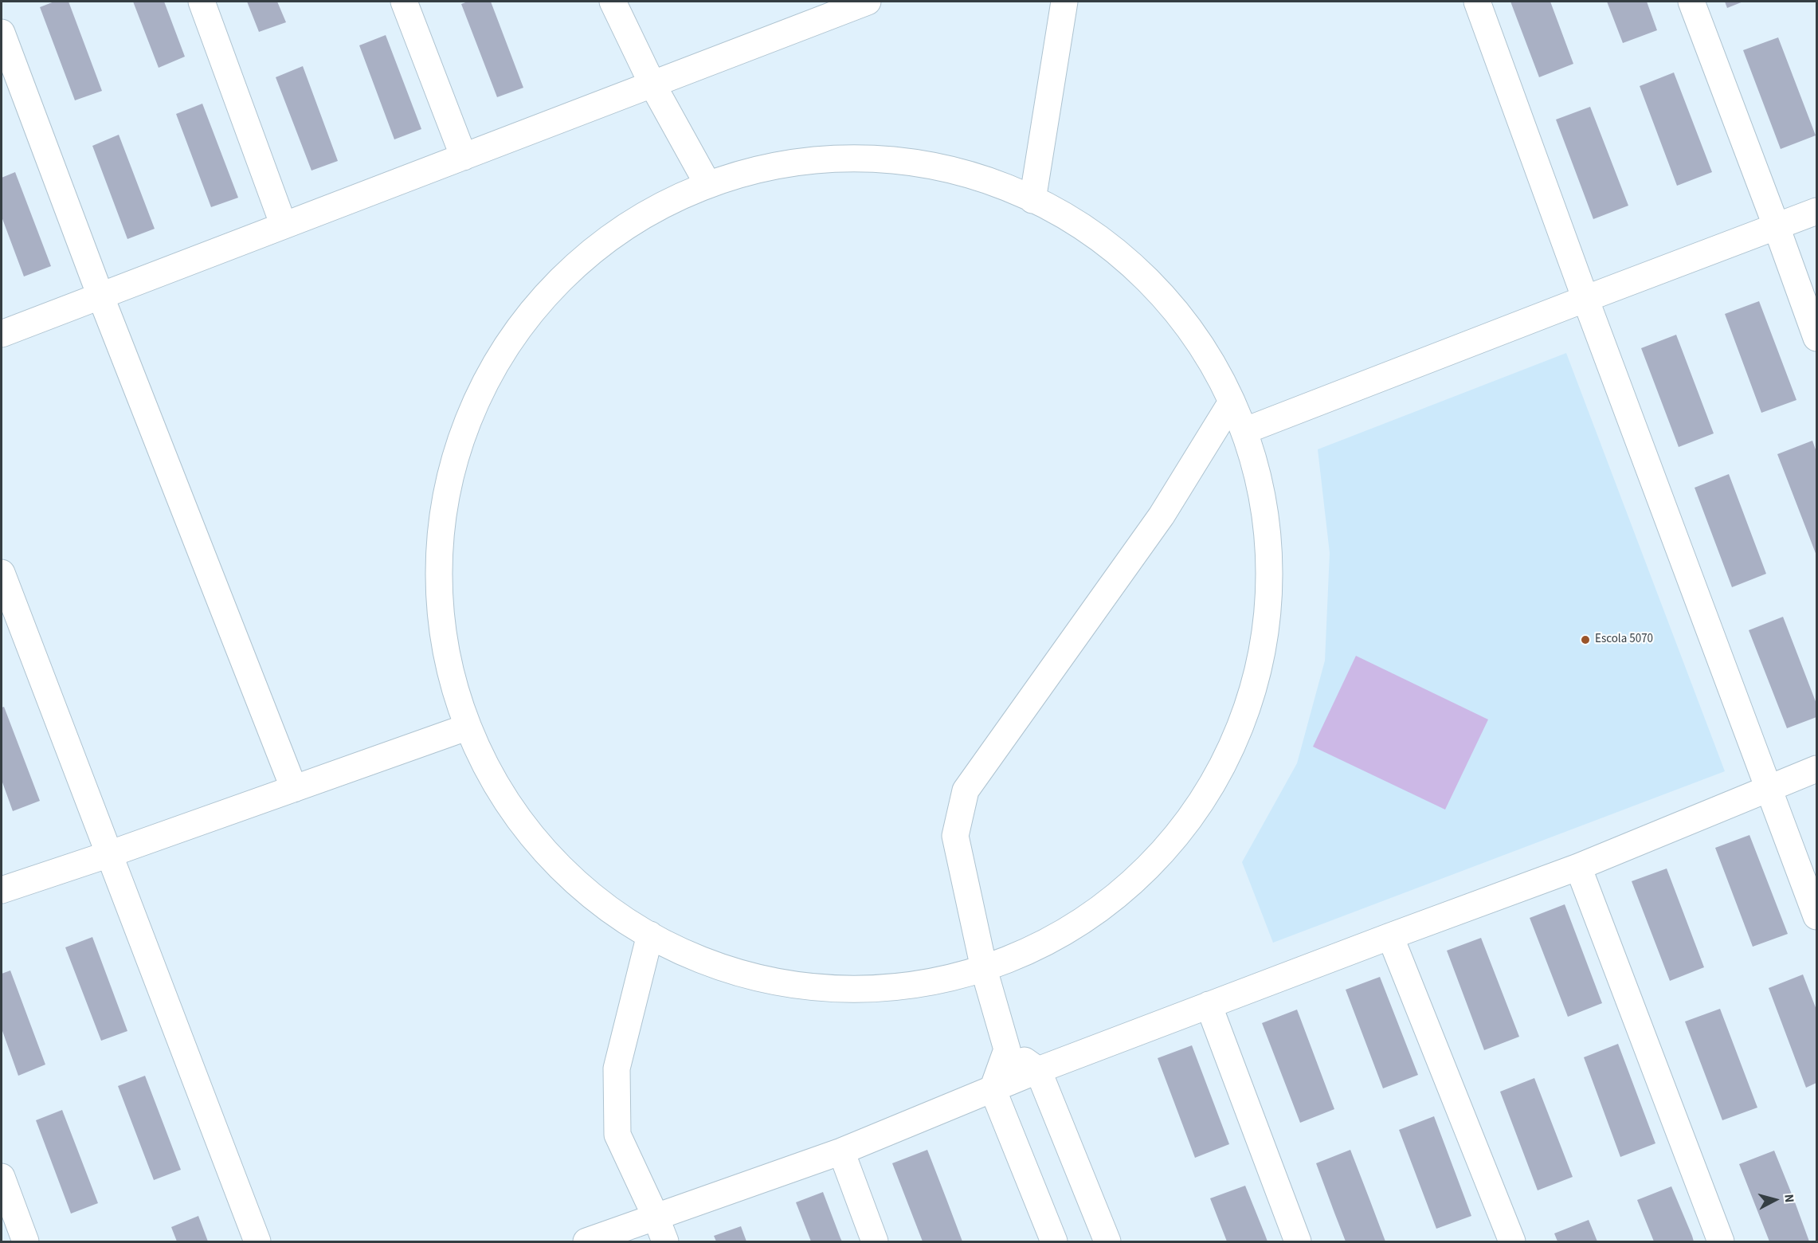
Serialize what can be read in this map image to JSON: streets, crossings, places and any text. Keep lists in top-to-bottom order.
{
  "places": ["Escola 5070"],
  "north": "right"
}
